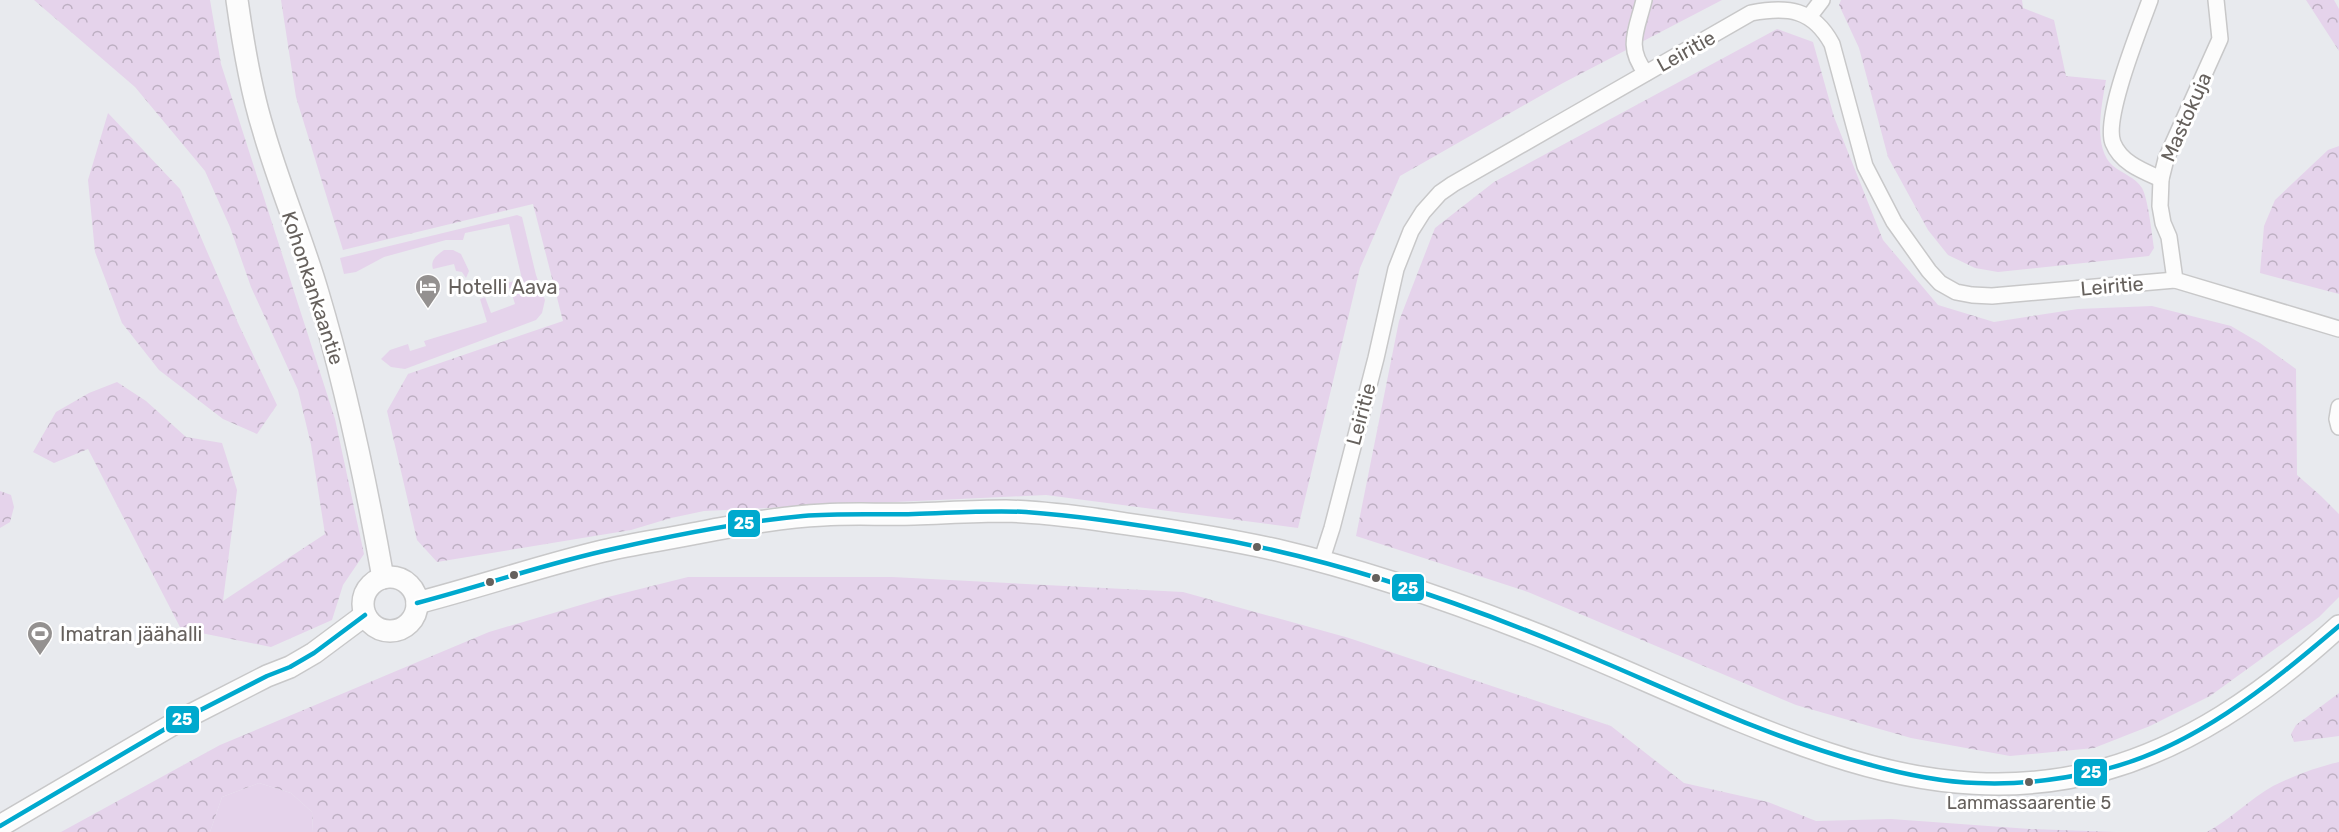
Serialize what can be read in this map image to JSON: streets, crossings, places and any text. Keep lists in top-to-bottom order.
{
  "streets": {
    "street": ["Leiritie", "Mastokuja", "Kohonkankaantie"]
  },
  "crossings": [
    ["Leiritie", "Mastokuja"]
  ],
  "places": {
    "hotel": ["Hotelli Aava"],
    "sports": ["Imatran jäähalli"],
    "other": ["Lammassaarentie 5"]
  },
  "lines": ["transit line 25"]
}
